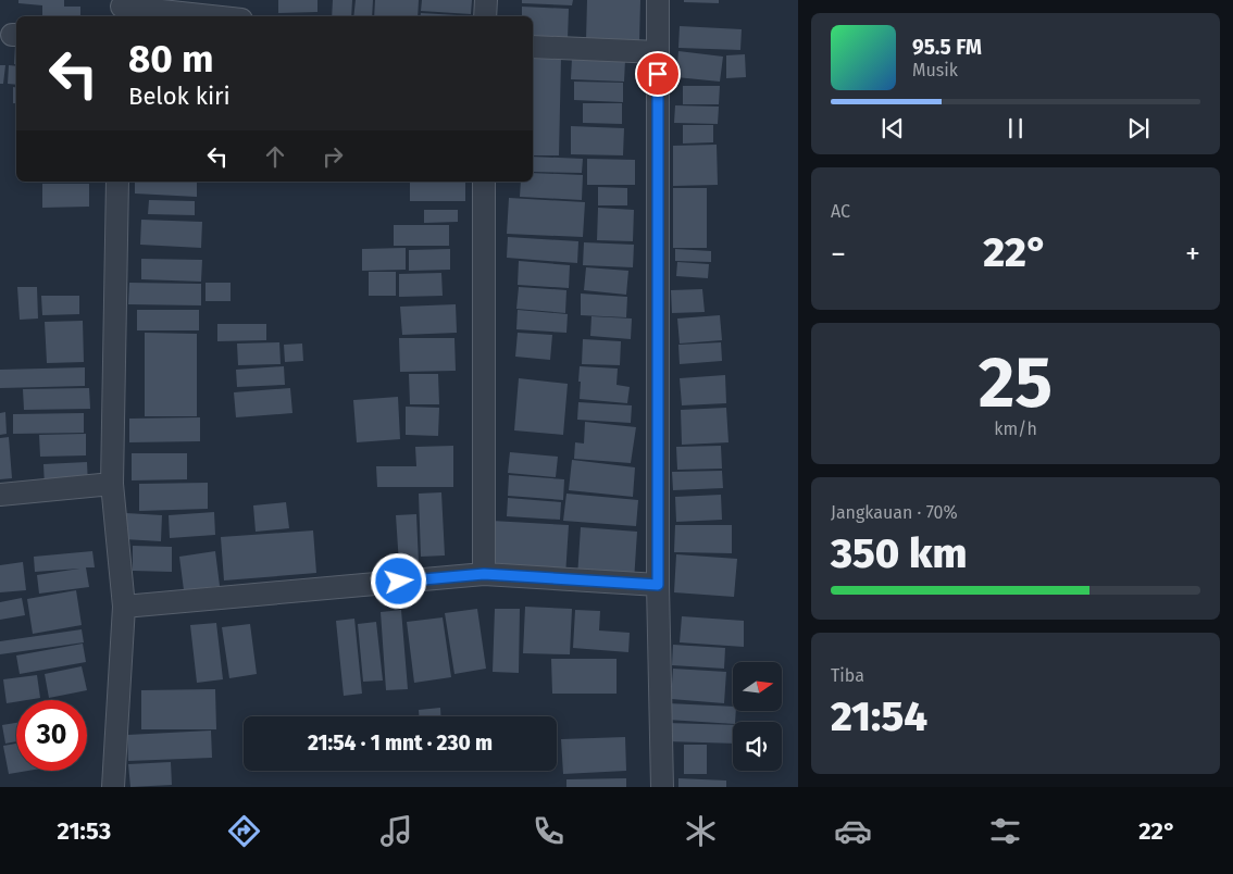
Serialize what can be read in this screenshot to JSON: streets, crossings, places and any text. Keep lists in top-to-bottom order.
{
  "north": "right",
  "page": {
    "turn": ["80 m", "Belok kiri"],
    "song": ["95.5 FM", "Musik"],
    "tile": [
      "AC",
      ["25", "km/h"],
      ["Jangkauan · 70%", "350 km"],
      ["Tiba", "21:54"]
    ],
    "heat": ["−", "22°", "+"],
    "limit": "30",
    "trip": "21:54 · 1 mnt · 230 m",
    "tabs": ["21:53", "22°"]
  }
}
